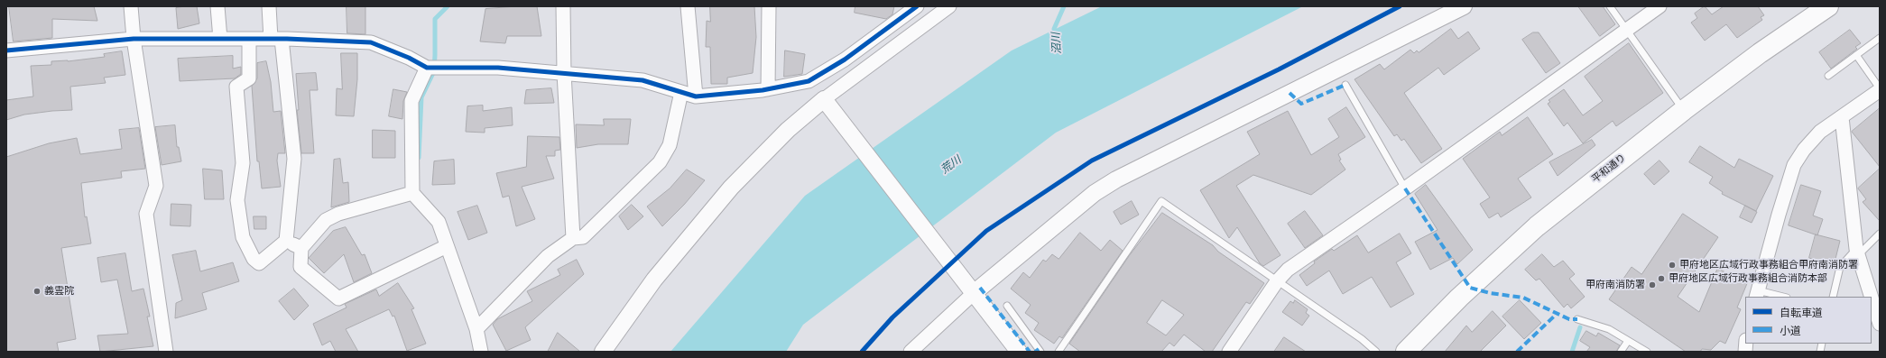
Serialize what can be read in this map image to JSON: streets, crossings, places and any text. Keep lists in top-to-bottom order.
{
  "streets": {
    "highway": ["平和通り"]
  },
  "water": ["沼川", "荒川"],
  "places": [
    "甲府地区広域行政事務組合甲府南消防署",
    "甲府地区広域行政事務組合消防本部",
    "甲府南消防署",
    "義雲院"
  ],
  "legend": ["自転車道", "小道"]
}
